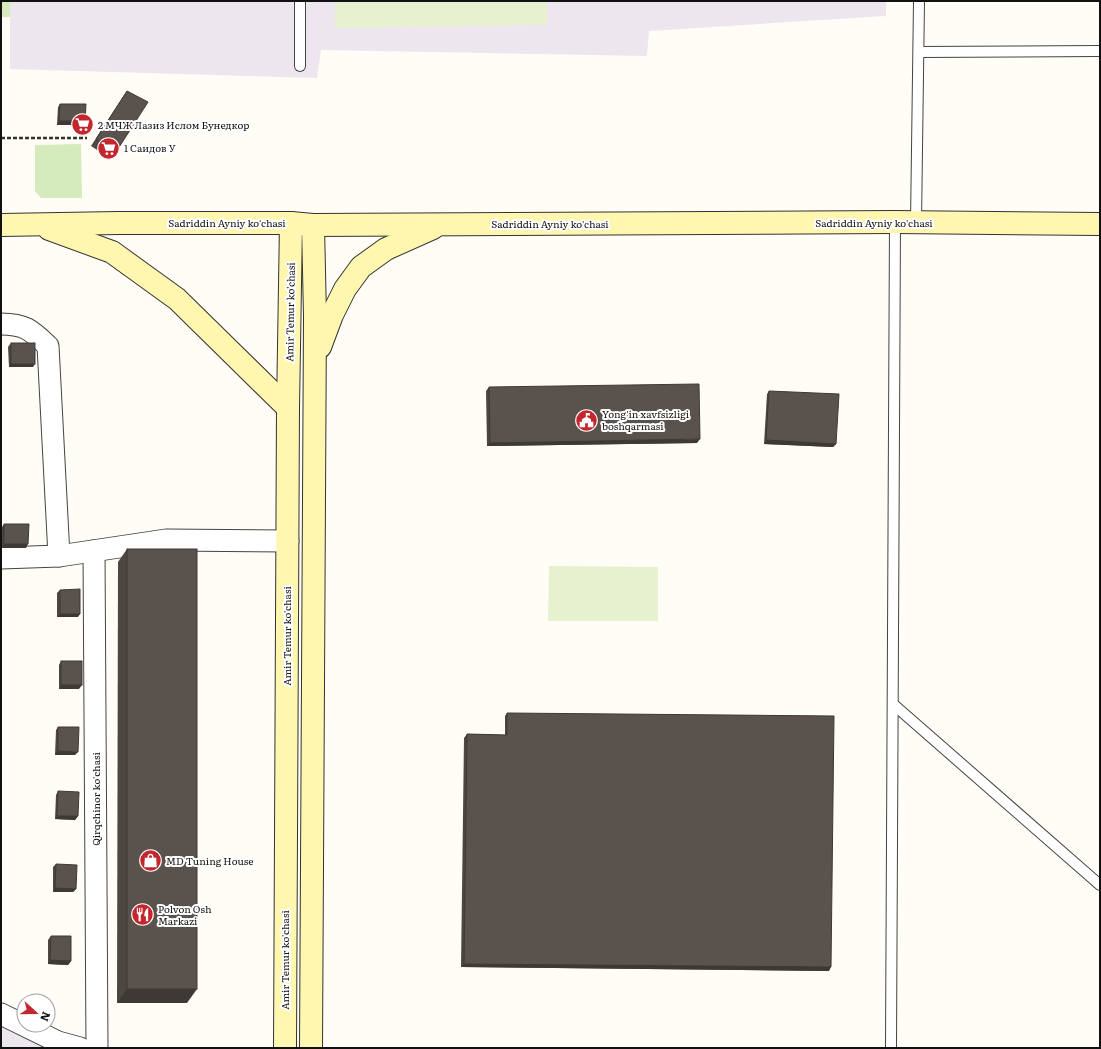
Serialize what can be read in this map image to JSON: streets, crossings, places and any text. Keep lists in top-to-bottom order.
{
  "streets": {
    "street": ["Sadriddin Ayniy ko'chasi", "Amir Temur ko'chasi", "Qirqchinor ko'chasi"]
  },
  "crossings": [
    ["Sadriddin Ayniy ko'chasi", "Amir Temur ko'chasi"]
  ],
  "places": {
    "supermarket": ["2 МЧЖ Лазиз Ислом Бунедкор", "1 Саидов У"],
    "public building": ["Yong'in xavfsizligi boshqarmasi"],
    "shop": ["MD Tuning House"],
    "restaurant": ["Polvon Osh Markazi"]
  },
  "north": "right"
}
